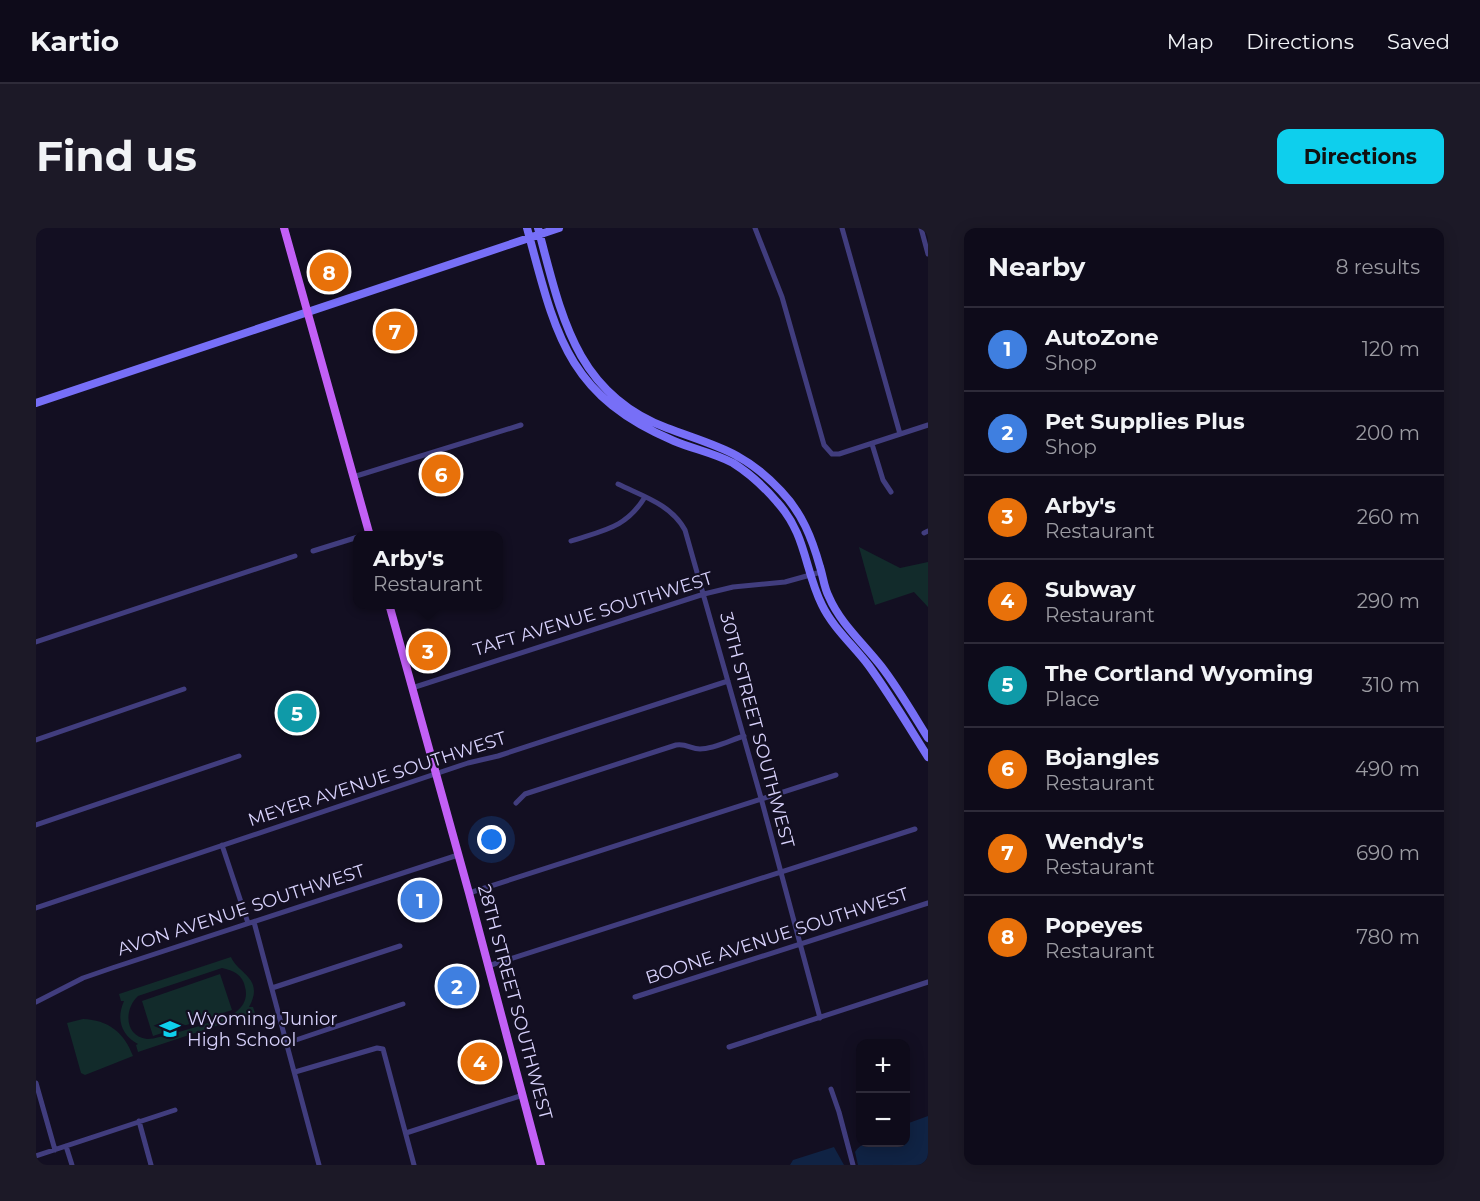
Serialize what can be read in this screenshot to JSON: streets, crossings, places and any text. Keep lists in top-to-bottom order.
{
  "streets": {
    "main road": ["28TH STREET SOUTHWEST"],
    "street": [
      "TAFT AVENUE SOUTHWEST",
      "30TH STREET SOUTHWEST",
      "MEYER AVENUE SOUTHWEST",
      "AVON AVENUE SOUTHWEST",
      "BOONE AVENUE SOUTHWEST"
    ]
  },
  "crossings": [
    ["TAFT AVENUE SOUTHWEST", "30TH STREET SOUTHWEST"],
    ["TAFT AVENUE SOUTHWEST", "28TH STREET SOUTHWEST"],
    ["30TH STREET SOUTHWEST", "MEYER AVENUE SOUTHWEST"],
    ["30TH STREET SOUTHWEST", "BOONE AVENUE SOUTHWEST"],
    ["MEYER AVENUE SOUTHWEST", "28TH STREET SOUTHWEST"],
    ["AVON AVENUE SOUTHWEST", "28TH STREET SOUTHWEST"]
  ],
  "places": {
    "school or university": ["Wyoming Junior High School"]
  },
  "page": {
    "header": "Kartio",
    "nav": ["Map", "Directions", "Saved"],
    "buttons": "Directions",
    "title": "Find us",
    "heading": ["Nearby", "8 results"],
    "pins": [
      "8",
      "7",
      "6",
      "3",
      "5",
      "1",
      "2",
      "4"
    ],
    "list": [
      {
        "mark": "1",
        "name": "AutoZone",
        "note": "Shop",
        "value": "120 m"
      },
      {
        "mark": "2",
        "name": "Pet Supplies Plus",
        "note": "Shop",
        "value": "200 m"
      },
      {
        "mark": "3",
        "name": "Arby's",
        "note": "Restaurant",
        "value": "260 m"
      },
      {
        "mark": "4",
        "name": "Subway",
        "note": "Restaurant",
        "value": "290 m"
      },
      {
        "mark": "5",
        "name": "The Cortland Wyoming",
        "note": "Place",
        "value": "310 m"
      },
      {
        "mark": "6",
        "name": "Bojangles",
        "note": "Restaurant",
        "value": "490 m"
      },
      {
        "mark": "7",
        "name": "Wendy's",
        "note": "Restaurant",
        "value": "690 m"
      },
      {
        "mark": "8",
        "name": "Popeyes",
        "note": "Restaurant",
        "value": "780 m"
      }
    ],
    "popup": ["Arby's", "Restaurant"],
    "map_buttons": ["+", "−"]
  }
}
